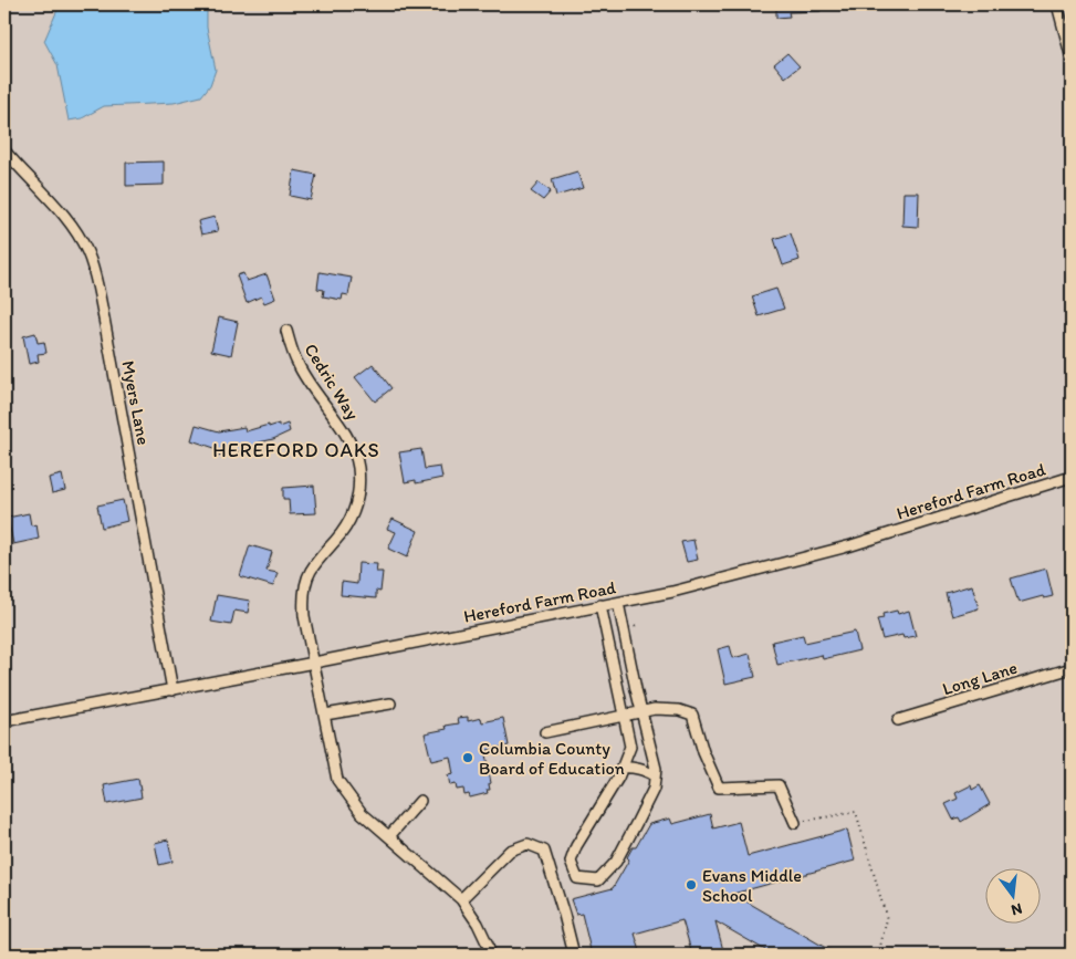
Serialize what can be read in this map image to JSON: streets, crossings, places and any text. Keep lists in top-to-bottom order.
{
  "streets": {
    "street": [
      "Cedric Way",
      "Myers Lane",
      "Hereford Farm Road",
      "Long Lane"
    ]
  },
  "crossings": [
    ["Cedric Way", "Hereford Farm Road"],
    ["Myers Lane", "Hereford Farm Road"]
  ],
  "districts": ["HEREFORD OAKS"],
  "places": ["Columbia County Board of Education", "Evans Middle School"],
  "north": "bottom"
}
